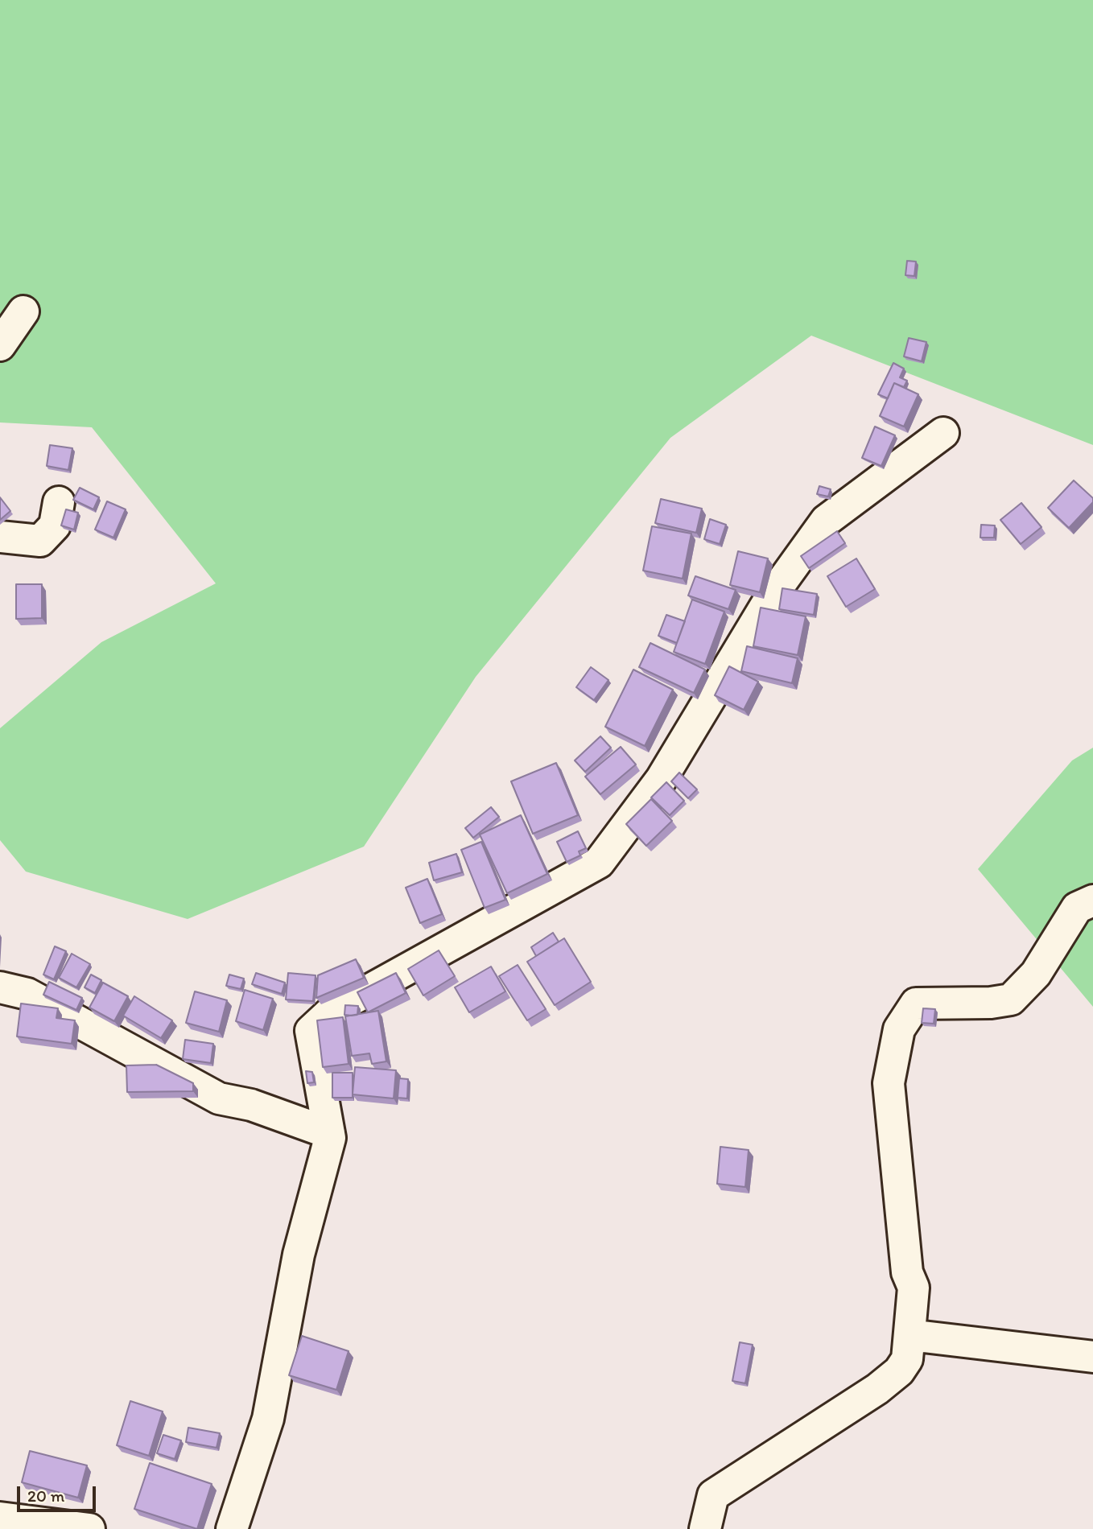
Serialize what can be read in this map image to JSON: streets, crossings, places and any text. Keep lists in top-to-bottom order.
{
  "scale_bar": "20 m"
}
